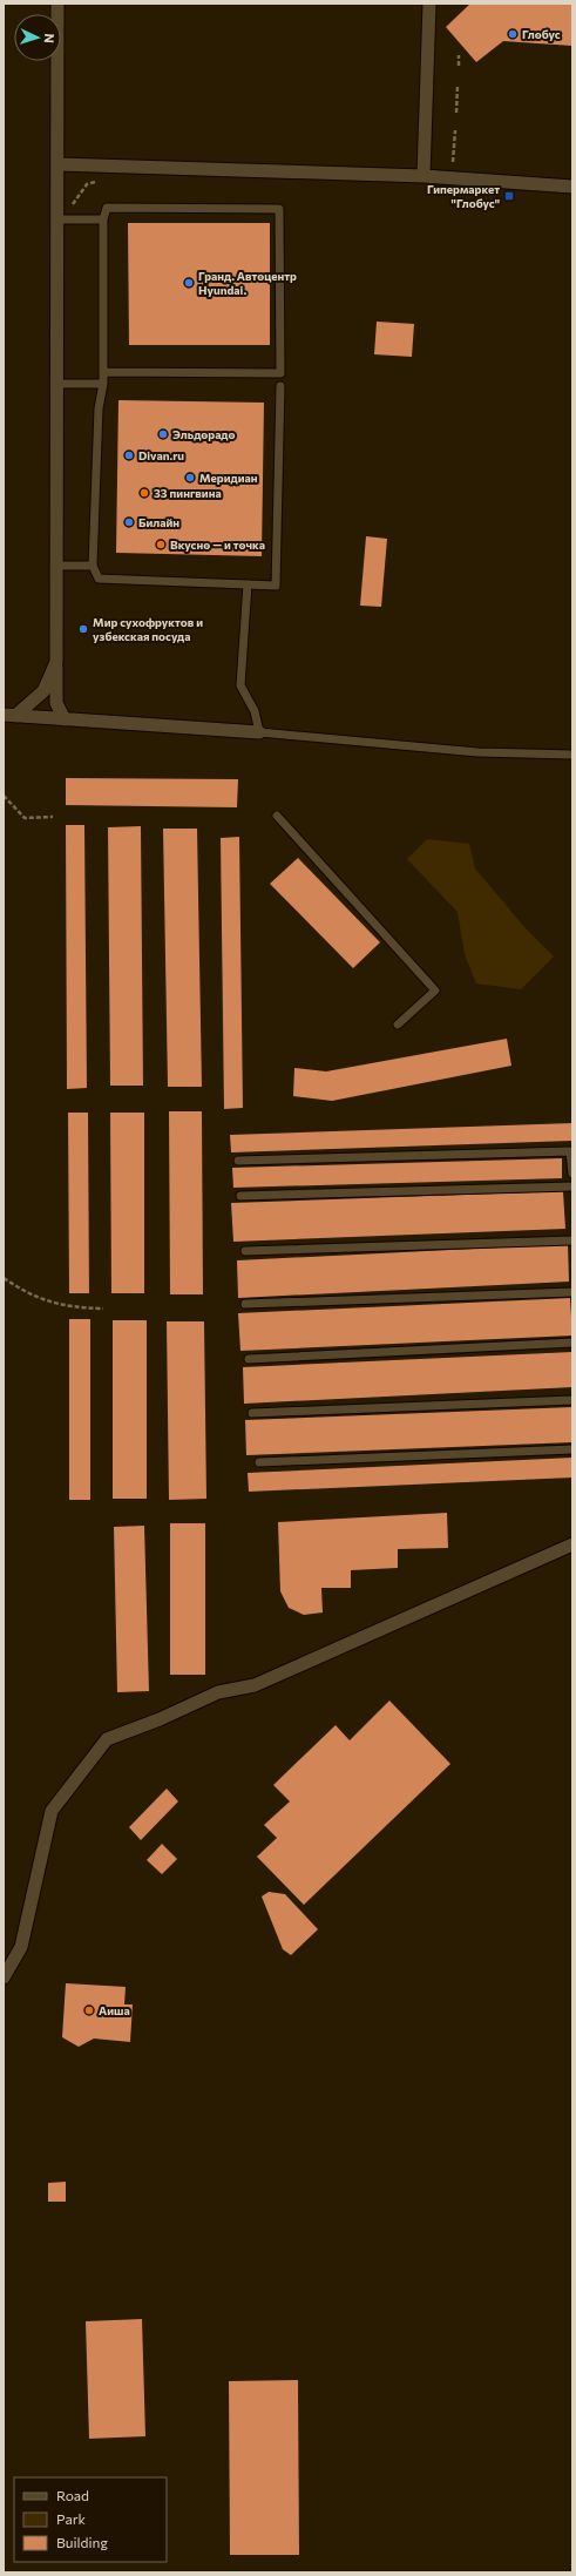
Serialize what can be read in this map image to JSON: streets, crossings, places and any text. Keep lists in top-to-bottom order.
{
  "places": {
    "other": [
      "Глобус",
      "Гранд. Автоцентр Hyundai.",
      "Эльдорадо",
      "Divan.ru",
      "Меридиан",
      "33 пингвина",
      "Билайн",
      "Вкусно — и точка",
      "Мир сухофруктов и узбекская посуда",
      "Аиша"
    ],
    "transit": ["Гипермаркет \"Глобус\""]
  },
  "legend": ["Road", "Park", "Building"],
  "north": "right"
}
